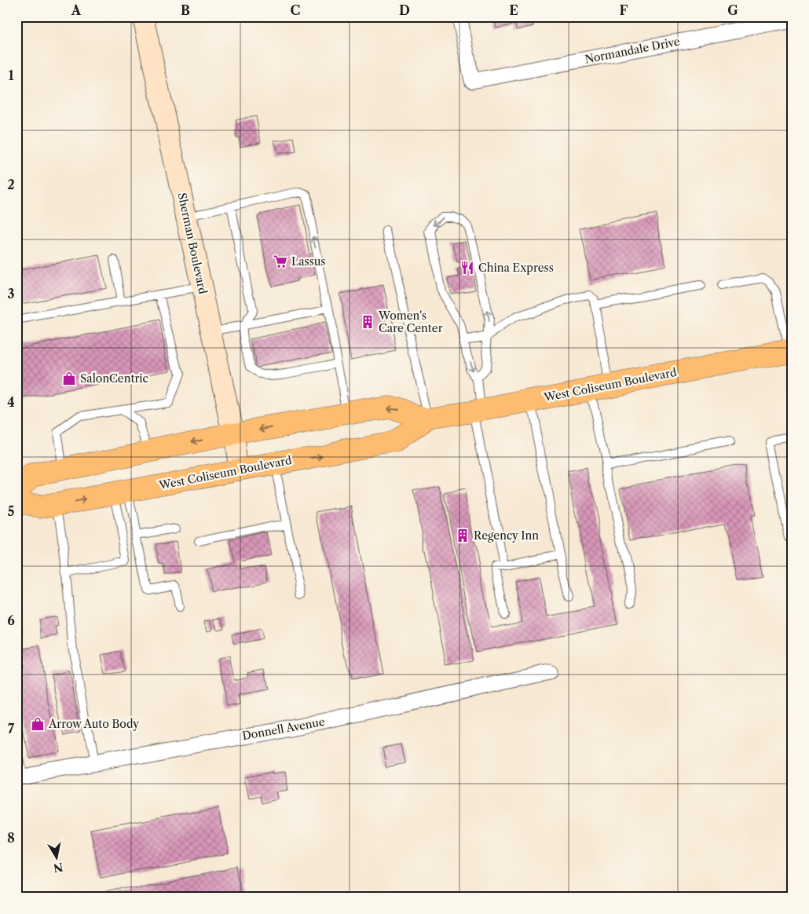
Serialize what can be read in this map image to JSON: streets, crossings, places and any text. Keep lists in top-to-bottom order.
{
  "streets": {
    "highway": ["West Coliseum Boulevard"],
    "main road": ["Sherman Boulevard"],
    "street": ["Normandale Drive", "Donnell Avenue"]
  },
  "crossings": [
    ["Sherman Boulevard", "West Coliseum Boulevard"]
  ],
  "places": {
    "supermarket": ["Lassus"],
    "restaurant": ["China Express"],
    "building": ["Women's Care Center", "Regency Inn"],
    "shop": ["SalonCentric", "Arrow Auto Body"]
  },
  "north": "bottom",
  "grid": {
    "columns": [
      "A",
      "B",
      "C",
      "D",
      "E",
      "F",
      "G"
    ],
    "rows": [
      "1",
      "2",
      "3",
      "4",
      "5",
      "6",
      "7",
      "8"
    ]
  }
}
